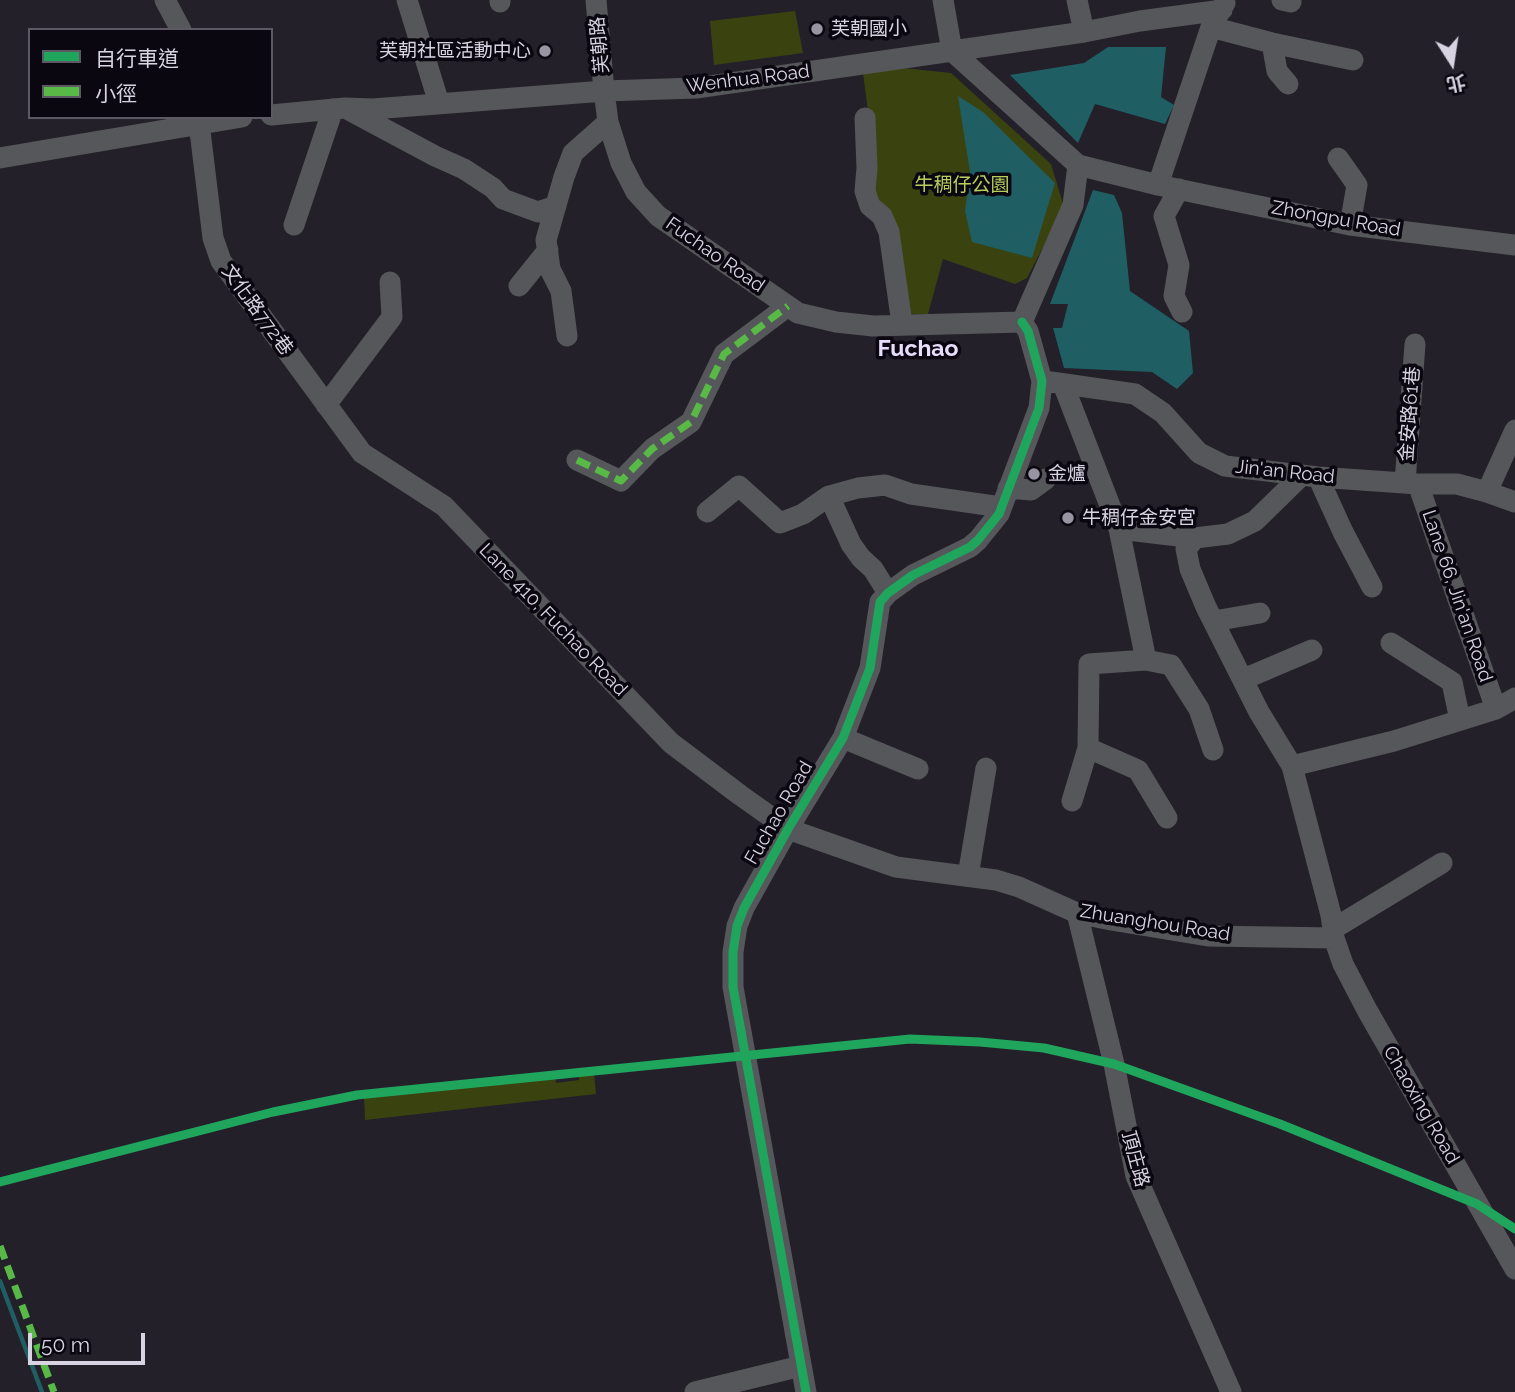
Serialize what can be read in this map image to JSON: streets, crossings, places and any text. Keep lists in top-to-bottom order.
{
  "streets": {
    "street": [
      "芙朝路",
      "Wenhua Road",
      "Zhongpu Road",
      "Fuchao Road",
      "文化路772巷",
      "金安路61巷",
      "Jin'an Road",
      "Lane 66, Jin'an Road",
      "Lane 410, Fuchao Road",
      "Zhuanghou Road",
      "Chaoxing Road",
      "頂庄路"
    ]
  },
  "crossings": [
    ["芙朝路", "Wenhua Road"],
    ["芙朝路", "Fuchao Road"],
    ["Wenhua Road", "Fuchao Road"],
    ["Fuchao Road", "Lane 410, Fuchao Road"],
    ["Fuchao Road", "Zhuanghou Road"],
    ["文化路772巷", "Lane 410, Fuchao Road"],
    ["金安路61巷", "Jin'an Road"],
    ["金安路61巷", "Lane 66, Jin'an Road"],
    ["Jin'an Road", "Lane 66, Jin'an Road"],
    ["Lane 410, Fuchao Road", "Zhuanghou Road"],
    ["Zhuanghou Road", "Chaoxing Road"],
    ["Zhuanghou Road", "頂庄路"]
  ],
  "districts": ["Fuchao"],
  "parks": ["牛稠仔公園"],
  "places": [
    "芙朝國小",
    "芙朝社區活動中心",
    "金爐",
    "牛稠仔金安宮"
  ],
  "legend": ["自行車道", "小徑"],
  "scale_bar": "50 m",
  "north": "bottom"
}
